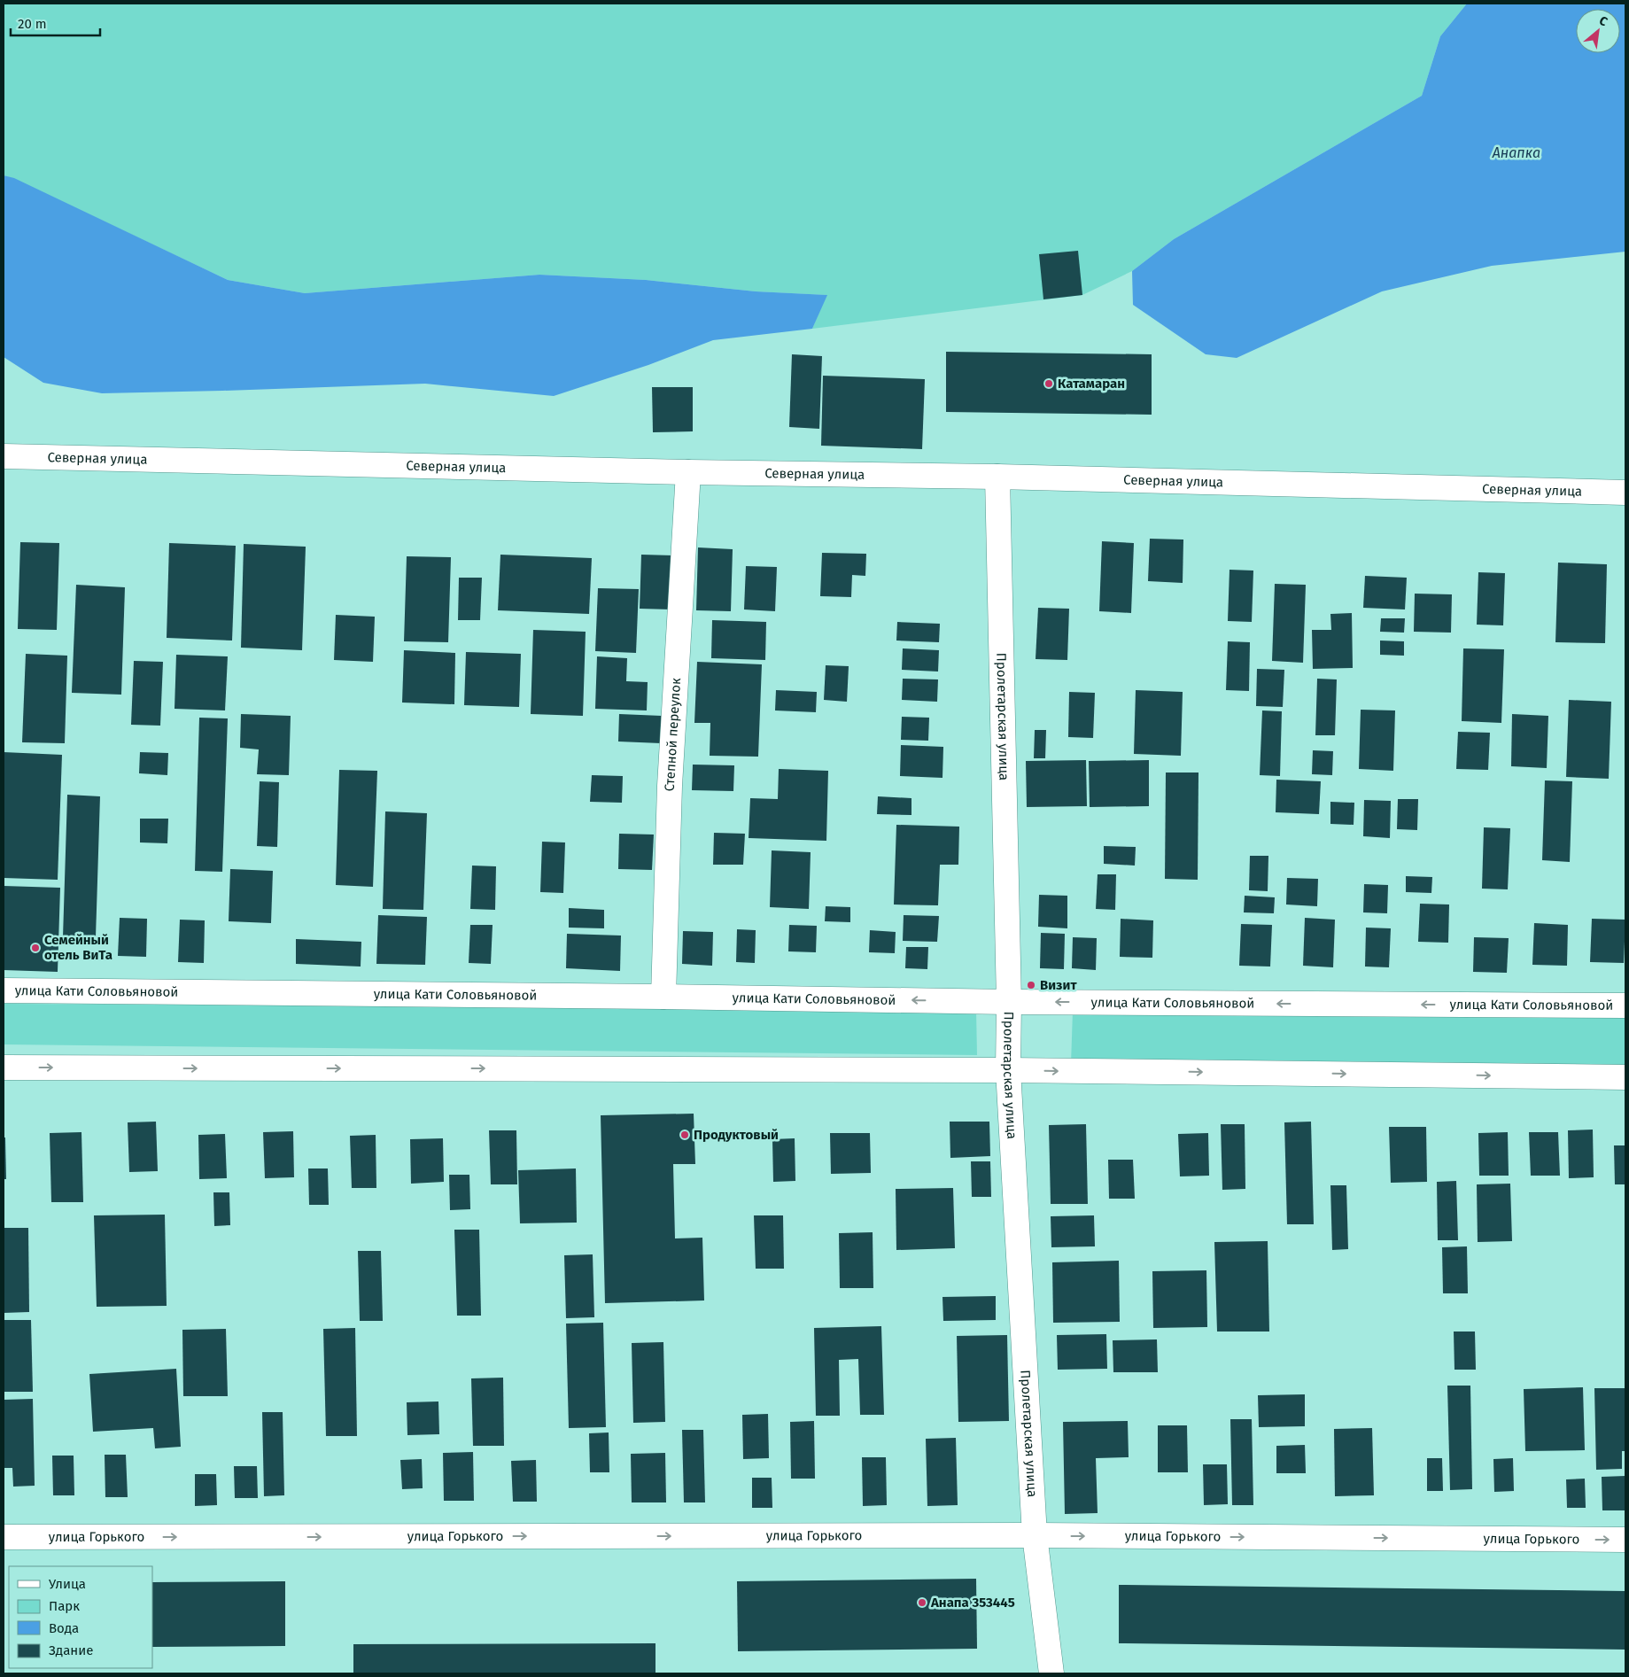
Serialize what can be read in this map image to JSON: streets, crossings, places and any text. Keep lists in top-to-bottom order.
{
  "streets": {
    "street": [
      "Северная улица",
      "Пролетарская улица",
      "Степной переулок",
      "улица Кати Соловьяновой",
      "улица Горького"
    ]
  },
  "crossings": [
    ["Северная улица", "Пролетарская улица"],
    ["Северная улица", "Степной переулок"],
    ["Пролетарская улица", "улица Кати Соловьяновой"],
    ["Пролетарская улица", "улица Горького"],
    ["Степной переулок", "улица Кати Соловьяновой"]
  ],
  "one_way": ["улица Горького"],
  "water": ["Анапка"],
  "places": [
    "Катамаран",
    "Семейный отель ВиТа",
    "Визит",
    "Продуктовый",
    "Анапа 353445"
  ],
  "legend": [
    "Улица",
    "Парк",
    "Вода",
    "Здание"
  ],
  "scale_bar": "20 m",
  "north": "top right"
}
